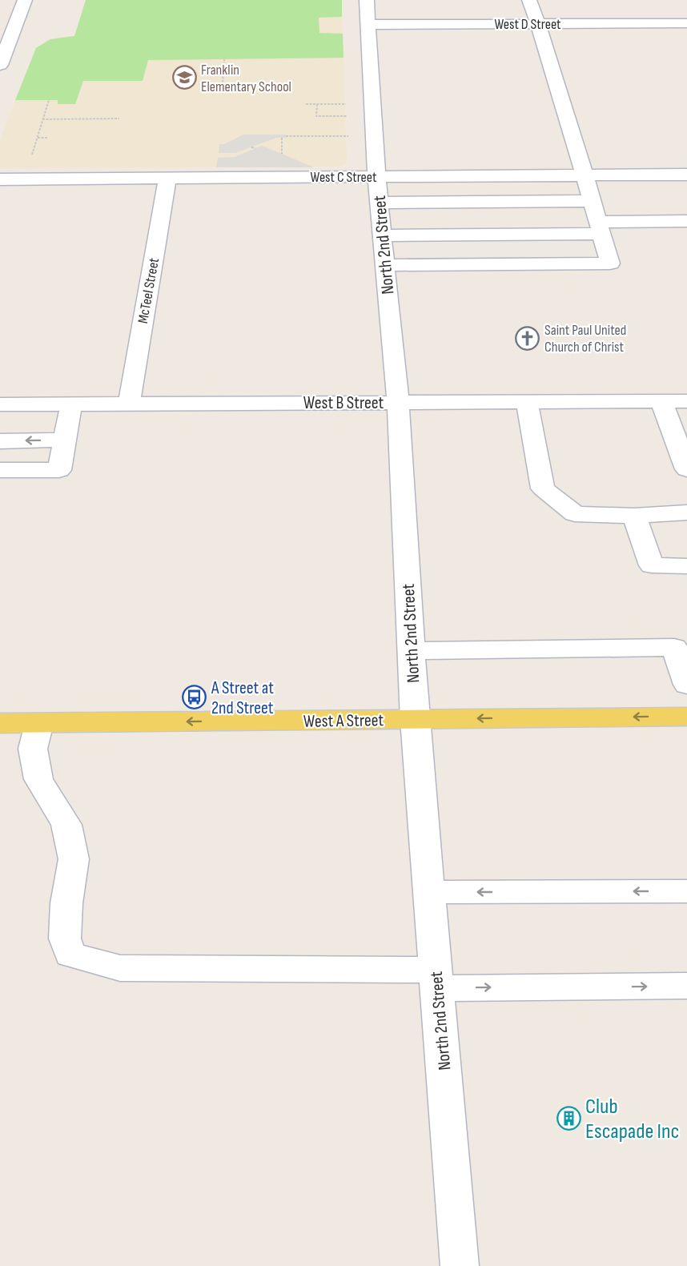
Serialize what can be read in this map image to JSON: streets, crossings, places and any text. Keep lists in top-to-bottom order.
{
  "streets": {
    "main road": ["West A Street"],
    "street": [
      "West D Street",
      "West C Street",
      "North 2nd Street",
      "McTeel Street",
      "West B Street"
    ]
  },
  "crossings": [
    ["West D Street", "North 2nd Street"],
    ["West C Street", "North 2nd Street"],
    ["West C Street", "McTeel Street"],
    ["North 2nd Street", "West B Street"],
    ["North 2nd Street", "West A Street"],
    ["McTeel Street", "West B Street"]
  ],
  "one_way": ["West A Street"],
  "places": {
    "school or university": ["Franklin Elementary School"],
    "church": ["Saint Paul United Church of Christ"],
    "bus stop": ["A Street at 2nd Street"],
    "building": ["Club Escapade Inc"]
  }
}
